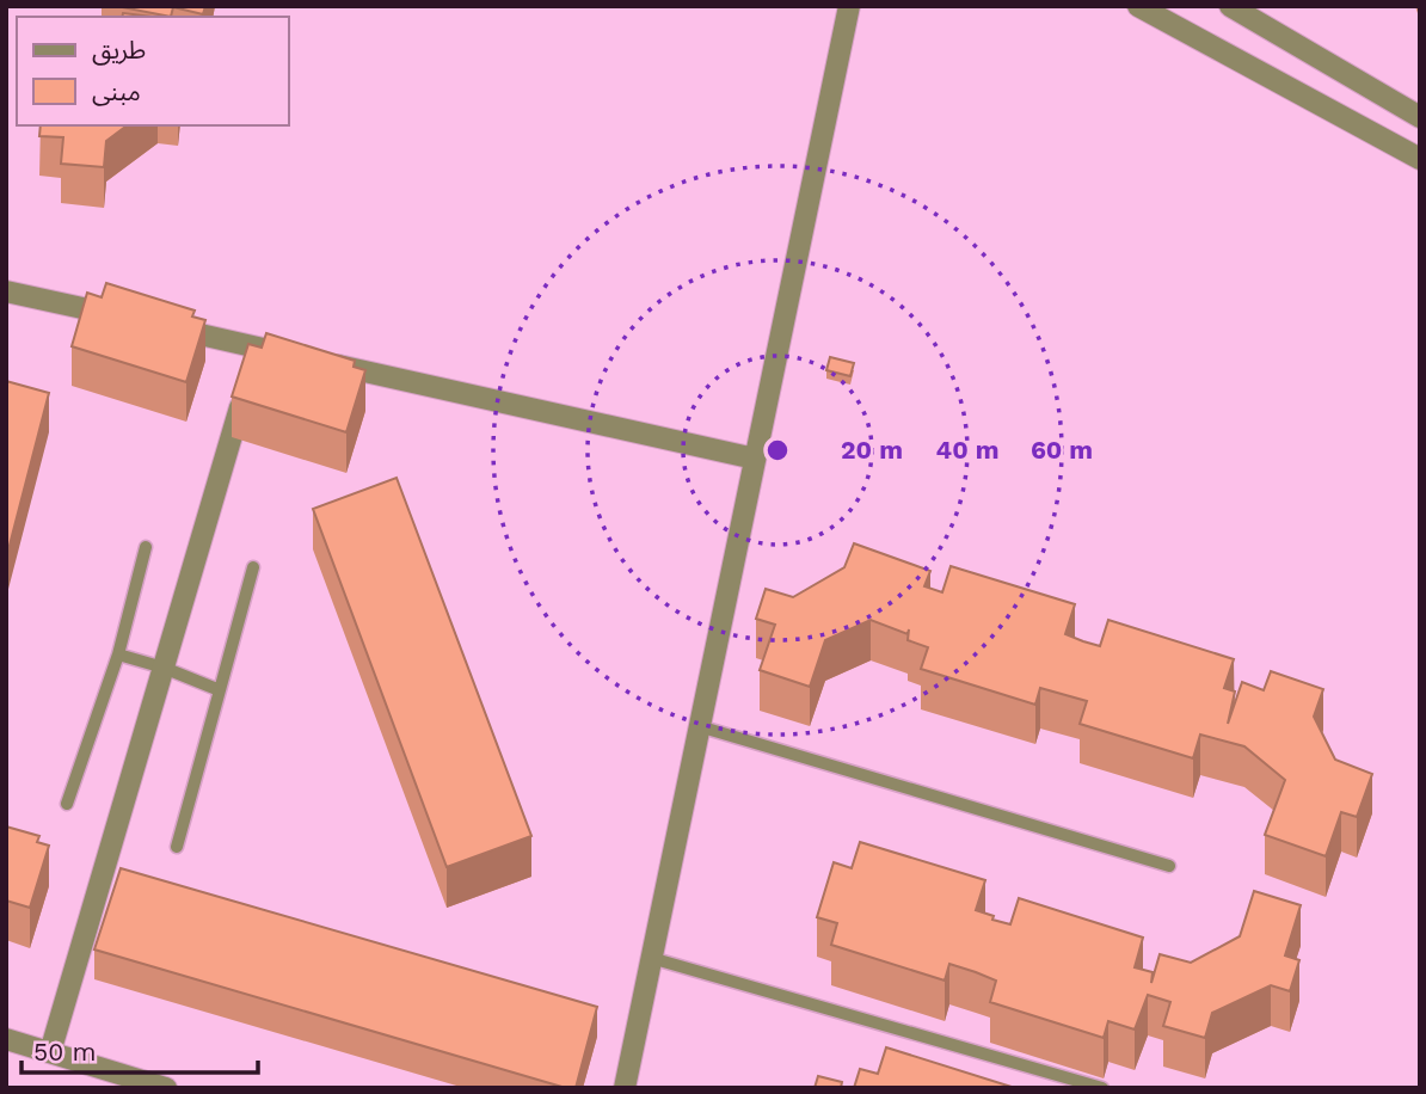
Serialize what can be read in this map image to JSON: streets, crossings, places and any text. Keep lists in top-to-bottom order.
{
  "legend": ["طريق", "مبنى"],
  "scale_bar": "50 m",
  "rings": ["20 m", "40 m", "60 m"]
}
